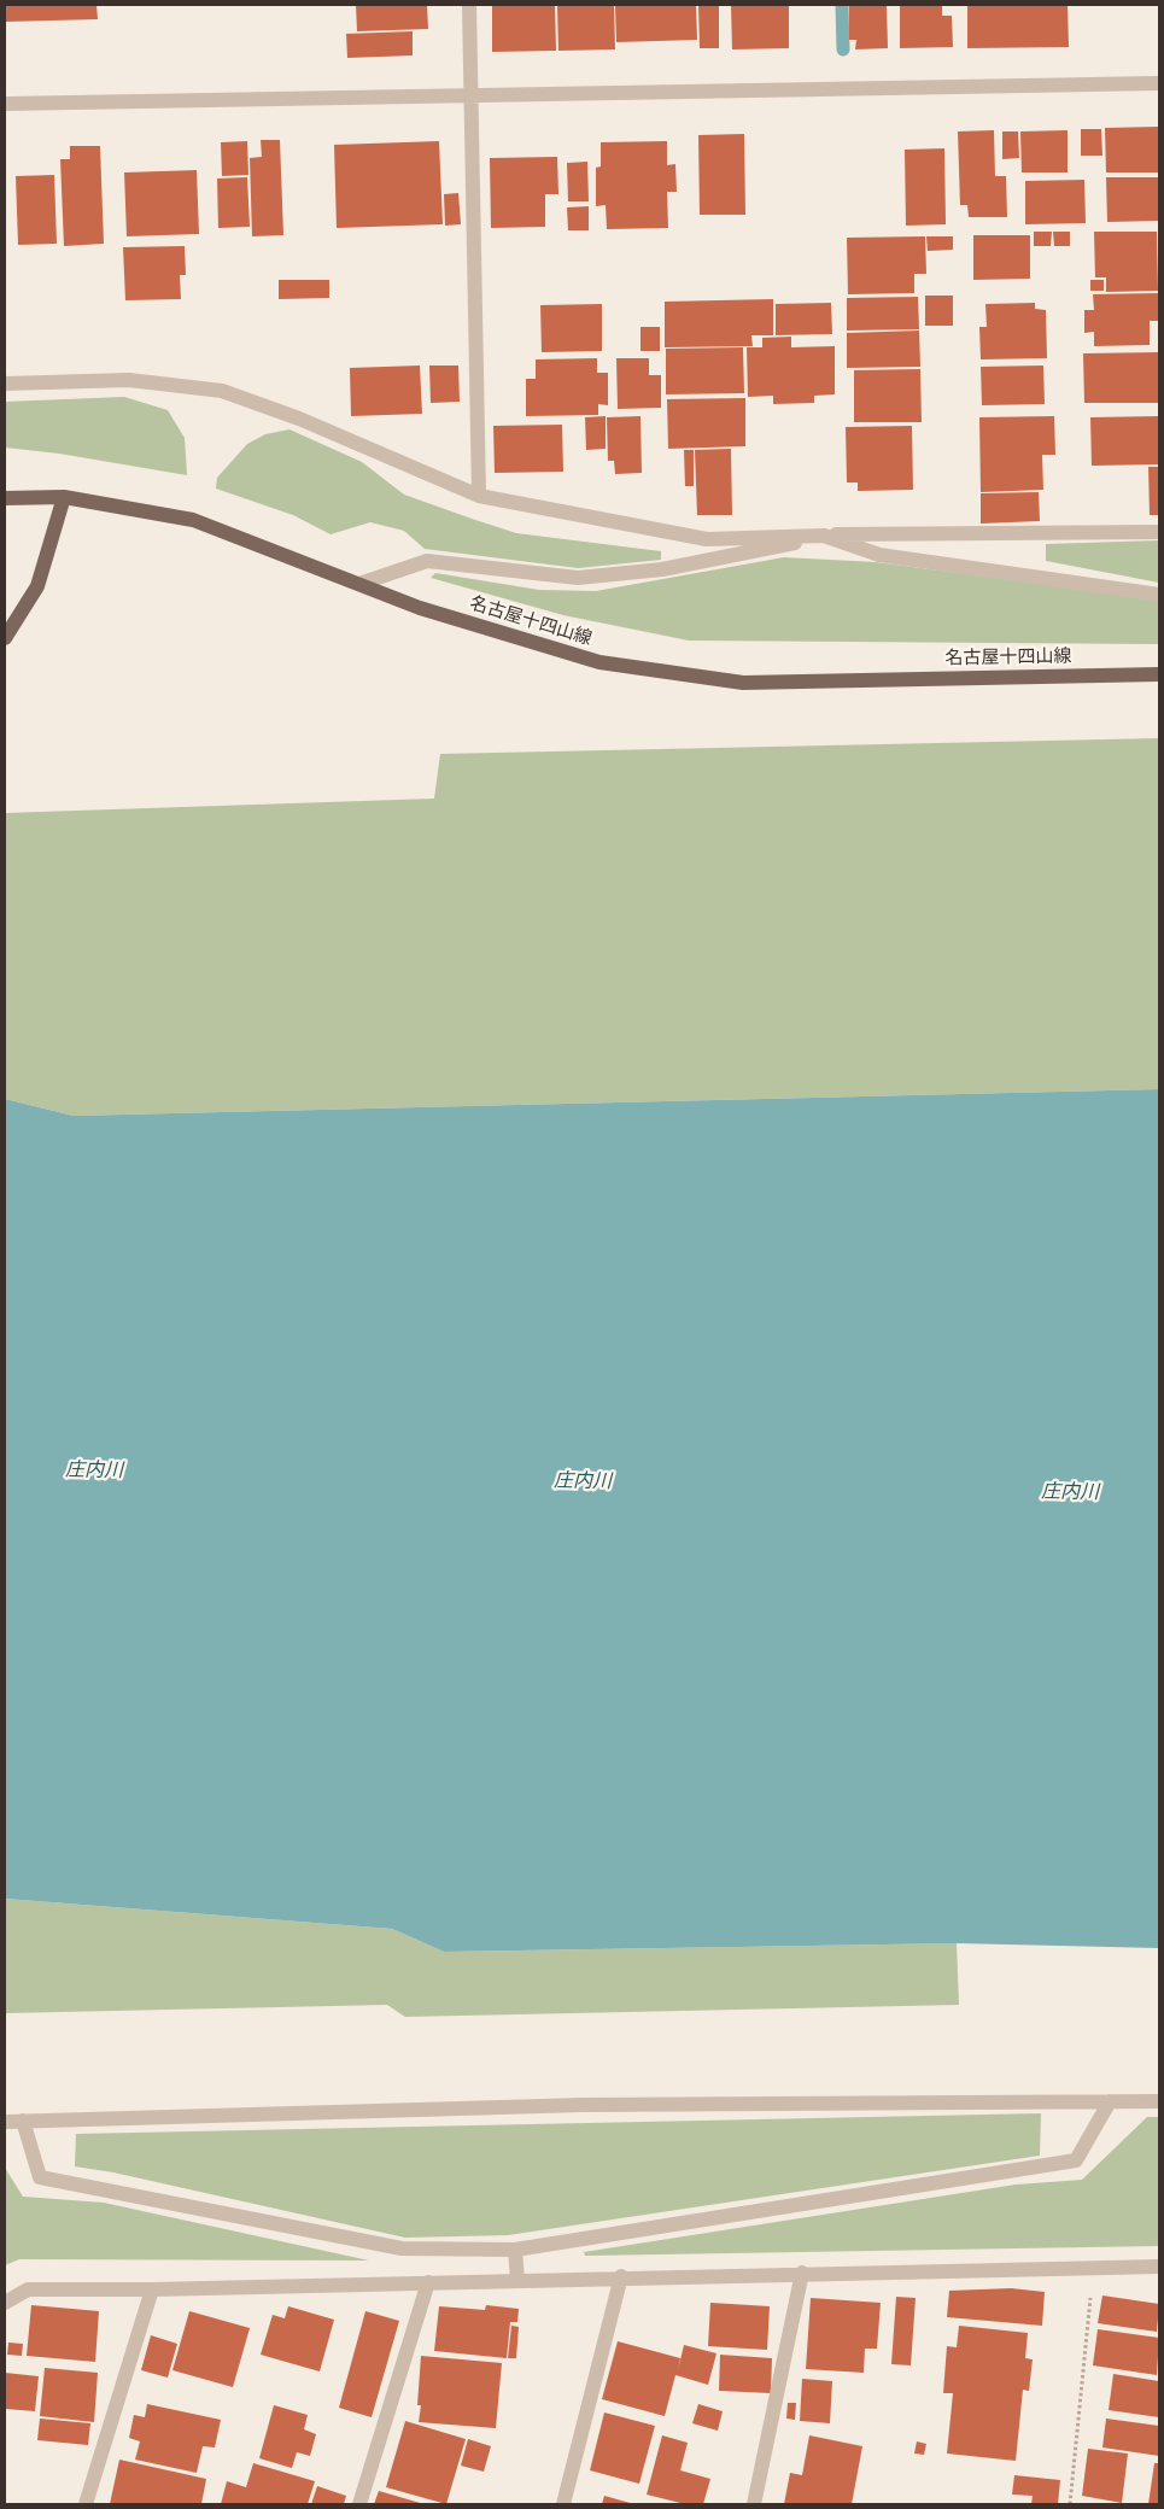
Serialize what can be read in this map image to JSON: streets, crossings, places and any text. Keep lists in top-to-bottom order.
{
  "streets": {
    "main road": ["名古屋十四山線"]
  },
  "water": ["庄内川"]
}
